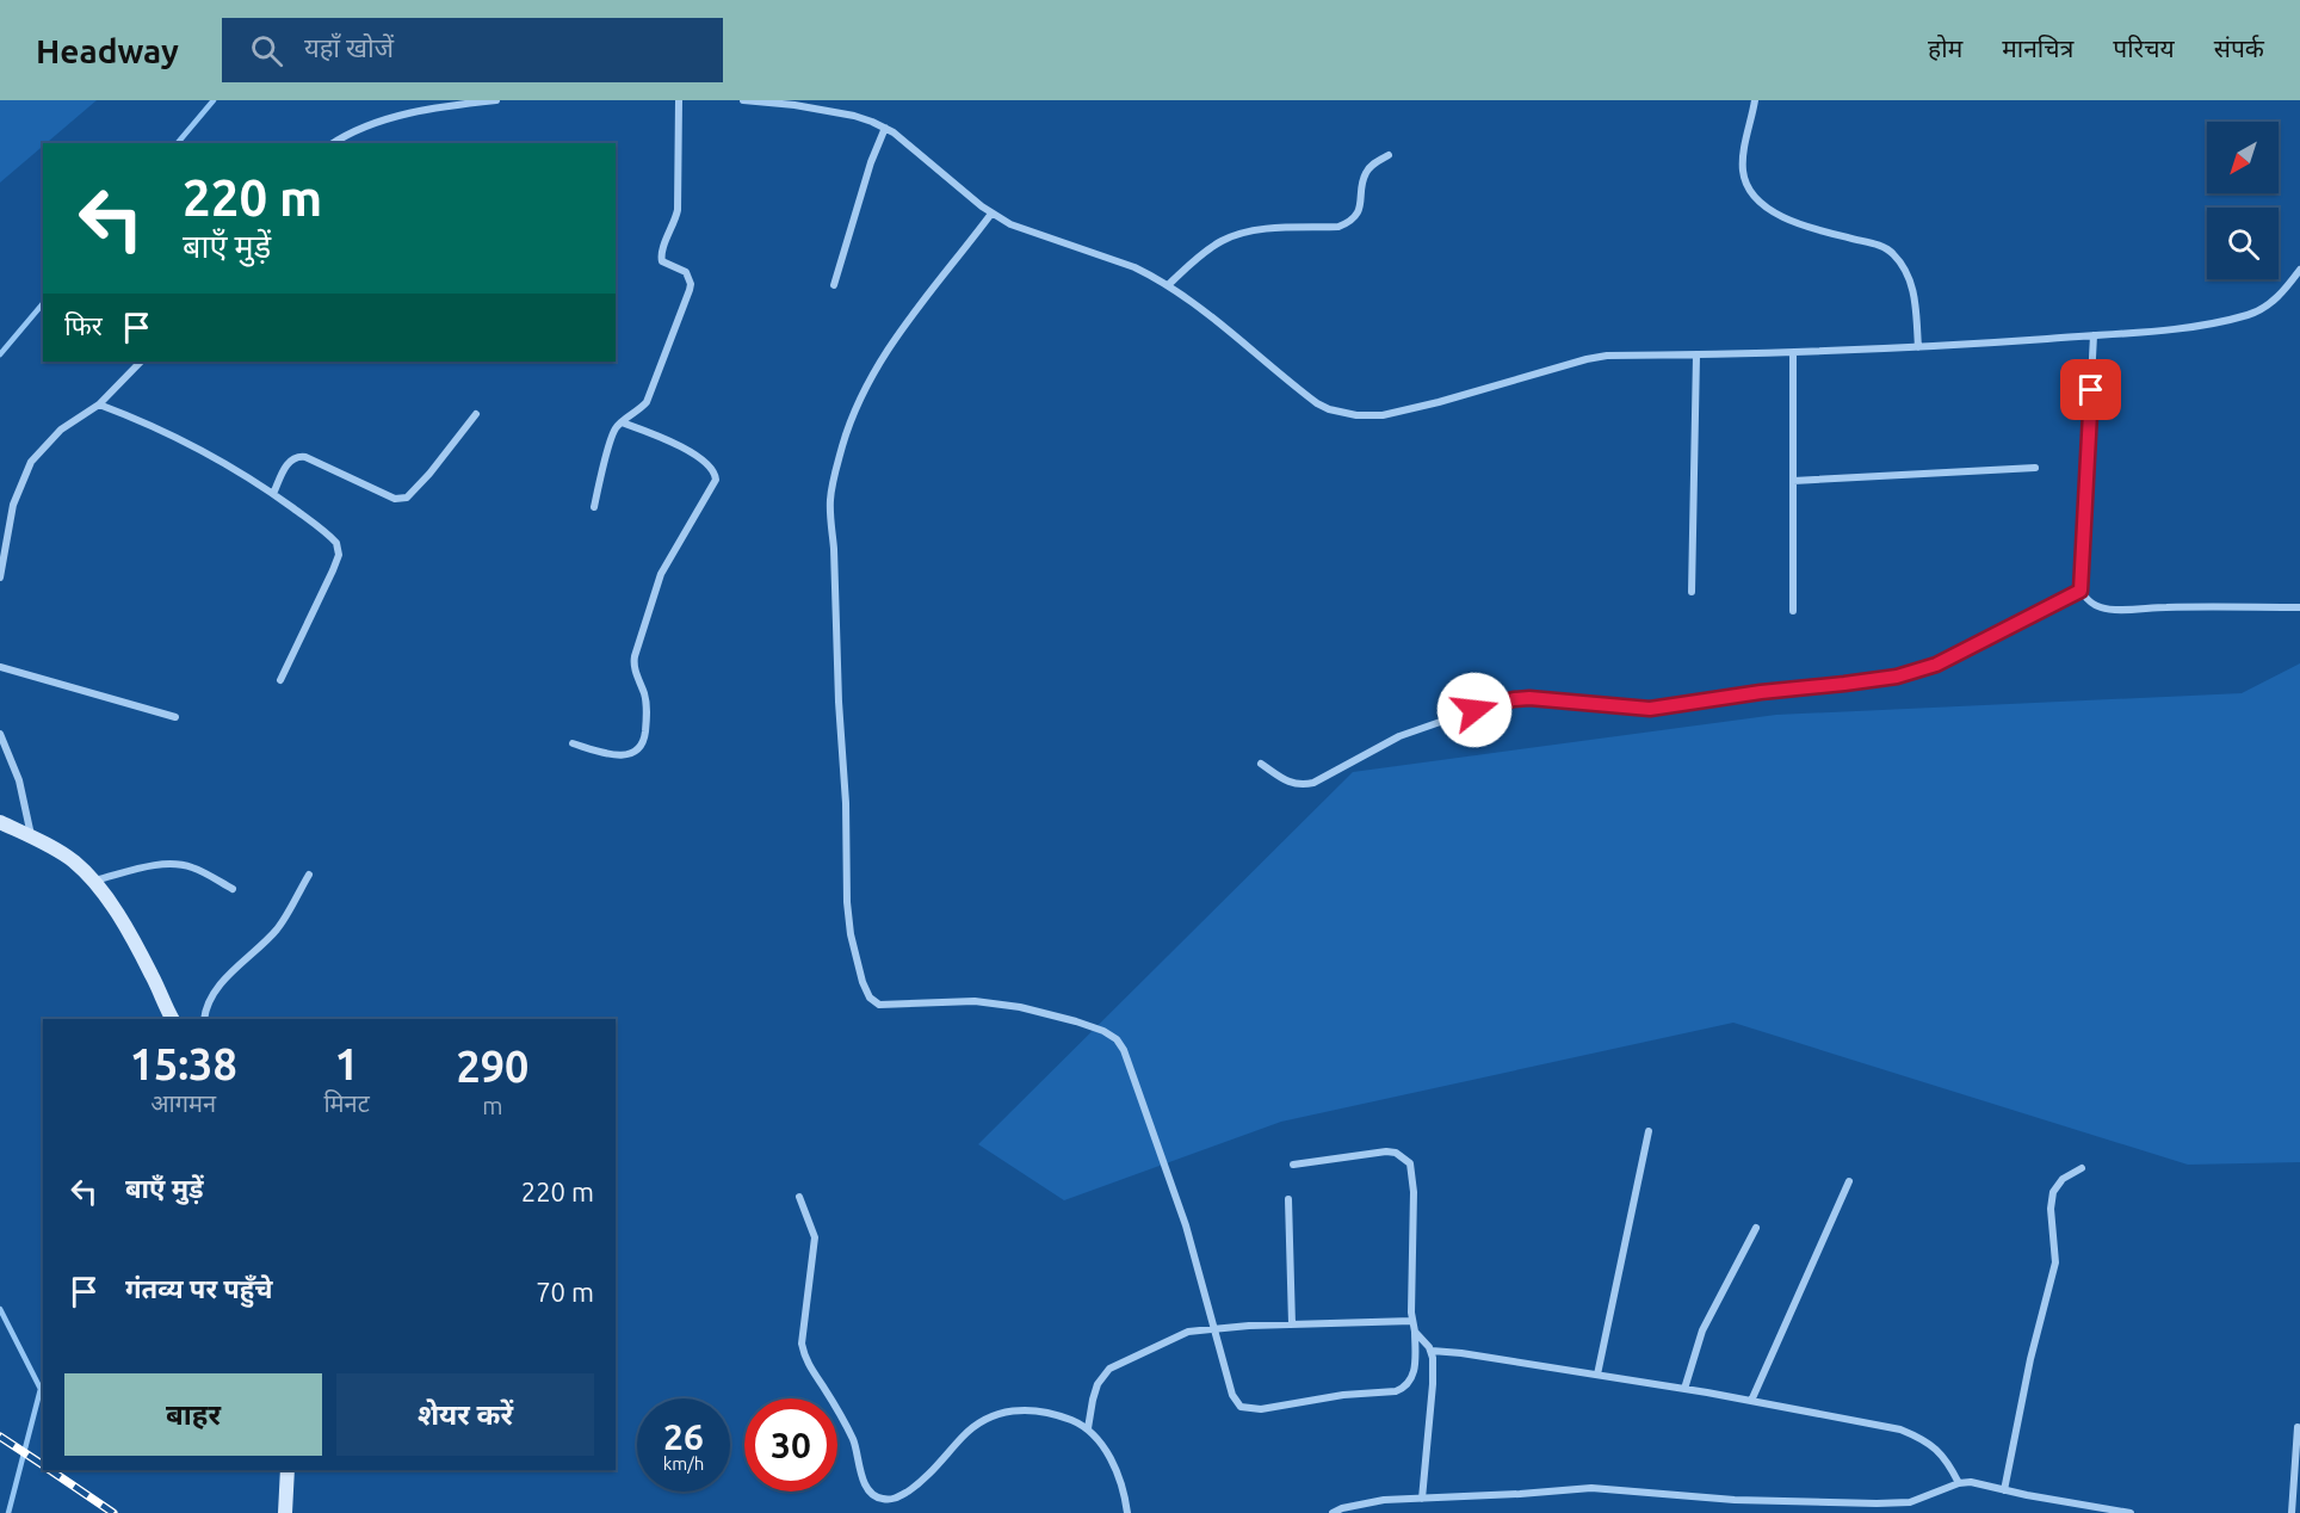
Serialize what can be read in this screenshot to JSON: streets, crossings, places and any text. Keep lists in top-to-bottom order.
{
  "north": "bottom left",
  "page": {
    "header": "Headway",
    "search": "यहाँ खोजें",
    "nav": [
      "होम",
      "मानचित्र",
      "परिचय",
      "संपर्क"
    ],
    "turn": ["220 m", "बाएँ मुड़ें"],
    "then": "फिर",
    "eta": [
      "15:38",
      "आगमन",
      "1",
      "मिनट",
      "290",
      "m"
    ],
    "list": [
      {
        "name": "बाएँ मुड़ें",
        "value": "220 m"
      },
      {
        "name": "गंतव्य पर पहुँचे",
        "value": "70 m"
      }
    ],
    "buttons": ["बाहर", "शेयर करें"],
    "speed": "26 km/h",
    "limit": "30"
  }
}
